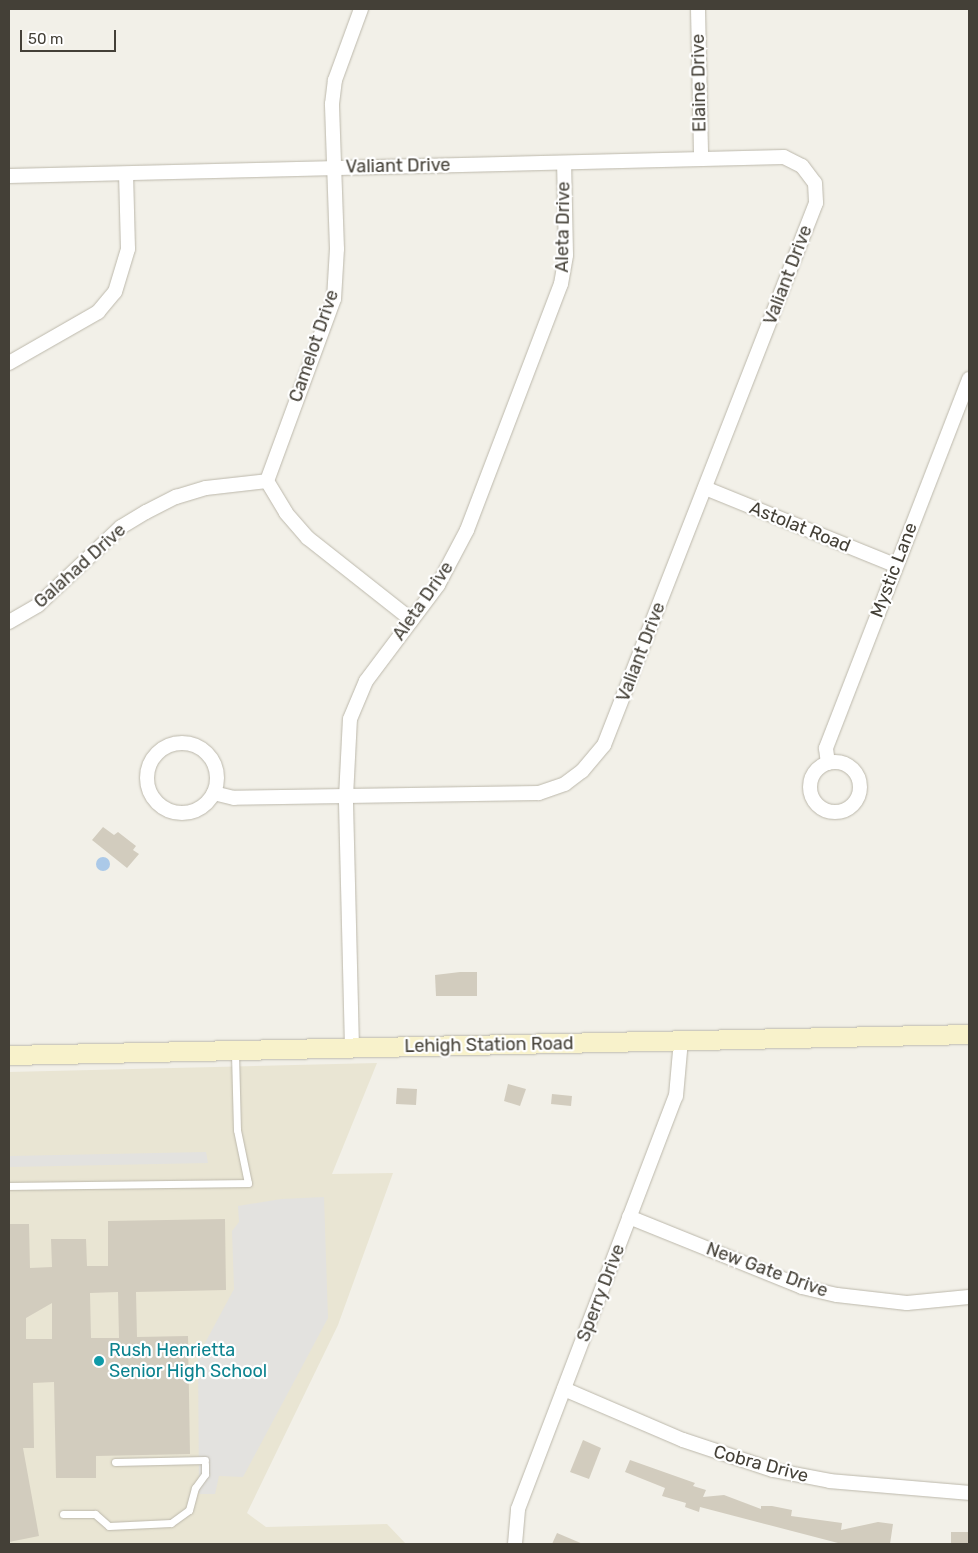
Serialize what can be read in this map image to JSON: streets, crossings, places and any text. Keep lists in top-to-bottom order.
{
  "streets": {
    "main road": ["Lehigh Station Road"],
    "street": [
      "Elaine Drive",
      "Valiant Drive",
      "Aleta Drive",
      "Camelot Drive",
      "Astolat Road",
      "Galahad Drive",
      "Mystic Lane",
      "New Gate Drive",
      "Sperry Drive",
      "Cobra Drive"
    ]
  },
  "crossings": [
    ["Elaine Drive", "Valiant Drive"],
    ["Valiant Drive", "Aleta Drive"],
    ["Valiant Drive", "Camelot Drive"],
    ["Valiant Drive", "Astolat Road"],
    ["Aleta Drive", "Lehigh Station Road"],
    ["Camelot Drive", "Galahad Drive"],
    ["Astolat Road", "Mystic Lane"],
    ["Lehigh Station Road", "Sperry Drive"],
    ["New Gate Drive", "Sperry Drive"],
    ["Sperry Drive", "Cobra Drive"]
  ],
  "places": ["Rush Henrietta Senior High School"],
  "scale_bar": "50 m"
}
